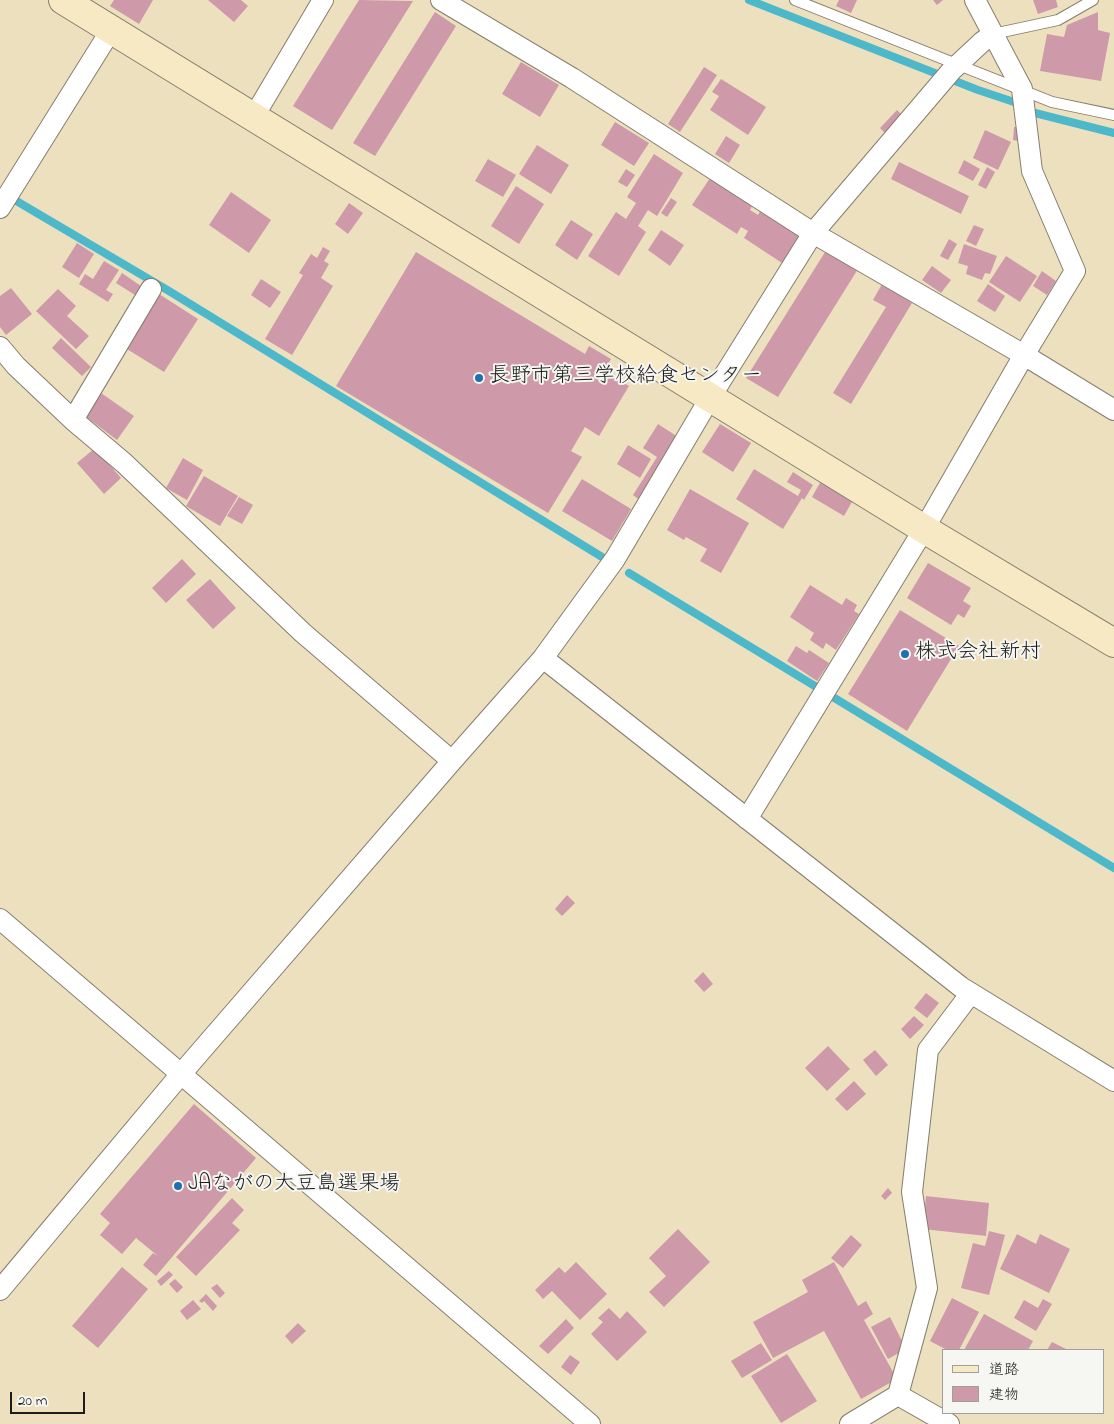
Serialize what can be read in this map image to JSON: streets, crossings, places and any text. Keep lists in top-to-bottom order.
{
  "places": ["長野市第三学校給食センター", "株式会社新村", "JAながの大豆島選果場"],
  "legend": ["道路", "建物"],
  "scale_bar": "20 m"
}
